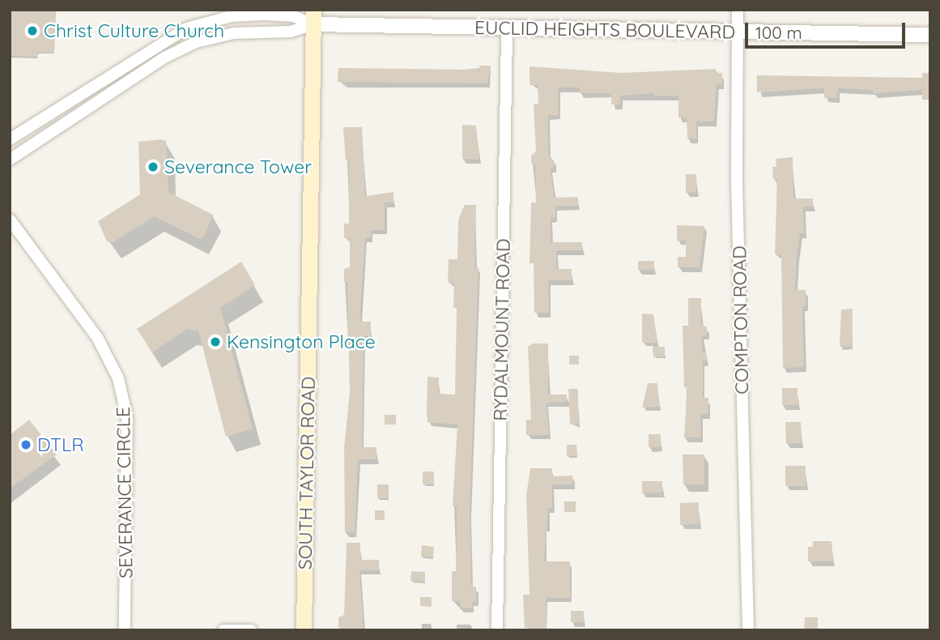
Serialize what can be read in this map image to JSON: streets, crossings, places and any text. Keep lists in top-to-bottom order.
{
  "streets": {
    "main road": ["SOUTH TAYLOR ROAD"],
    "street": [
      "EUCLID HEIGHTS BOULEVARD",
      "COMPTON ROAD",
      "RYDALMOUNT ROAD",
      "SEVERANCE CIRCLE"
    ]
  },
  "crossings": [
    ["EUCLID HEIGHTS BOULEVARD", "COMPTON ROAD"],
    ["EUCLID HEIGHTS BOULEVARD", "RYDALMOUNT ROAD"],
    ["EUCLID HEIGHTS BOULEVARD", "SOUTH TAYLOR ROAD"]
  ],
  "places": [
    "Christ Culture Church",
    "Severance Tower",
    "Kensington Place",
    "DTLR"
  ],
  "scale_bar": "100 m"
}
